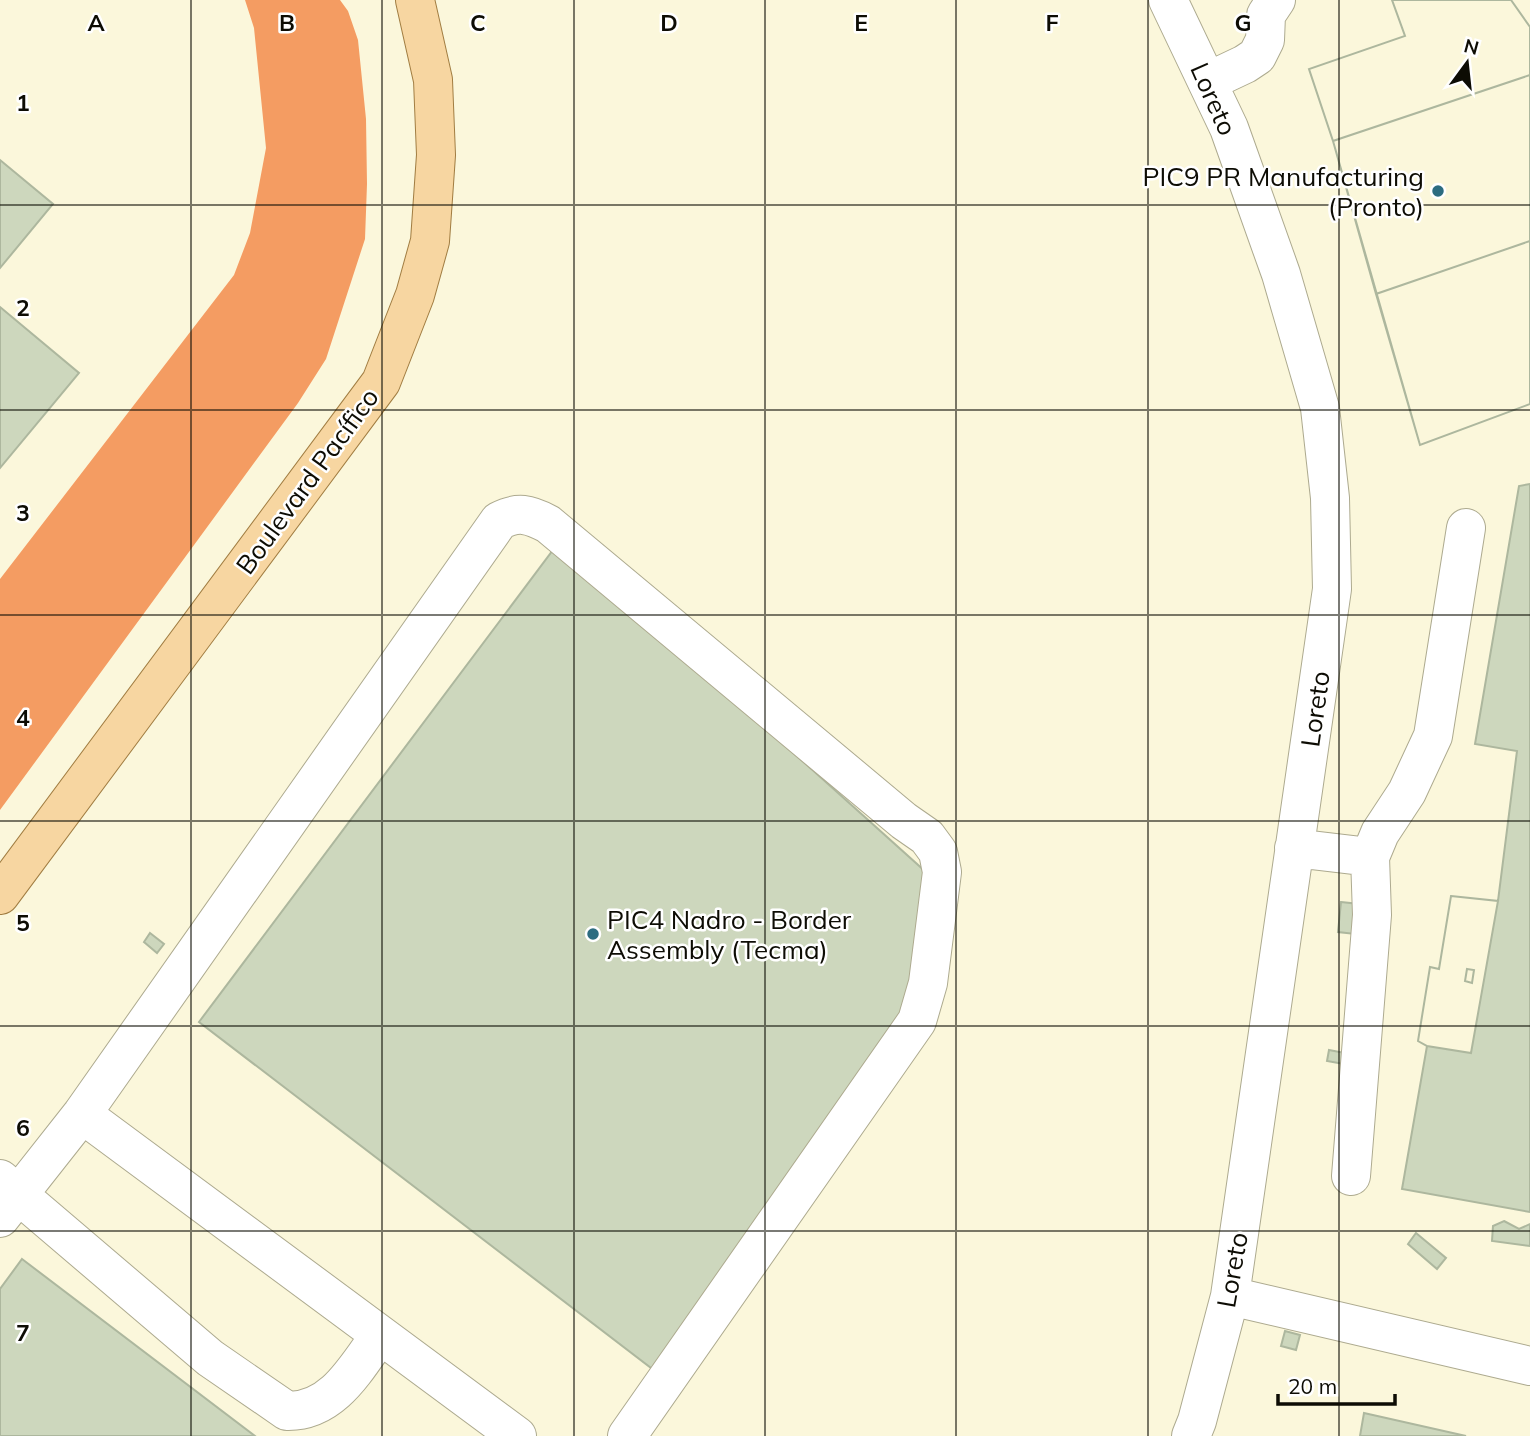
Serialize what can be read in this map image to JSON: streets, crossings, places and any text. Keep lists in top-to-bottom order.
{
  "streets": {
    "main road": ["Boulevard Pacífico"],
    "street": ["Loreto"]
  },
  "places": ["PIC9 PR Manufacturing (Pronto)", "PIC4 Nadro - Border Assembly (Tecma)"],
  "scale_bar": "20 m",
  "north": "top",
  "grid": {
    "columns": [
      "A",
      "B",
      "C",
      "D",
      "E",
      "F",
      "G"
    ],
    "rows": [
      "1",
      "2",
      "3",
      "4",
      "5",
      "6",
      "7"
    ]
  }
}
